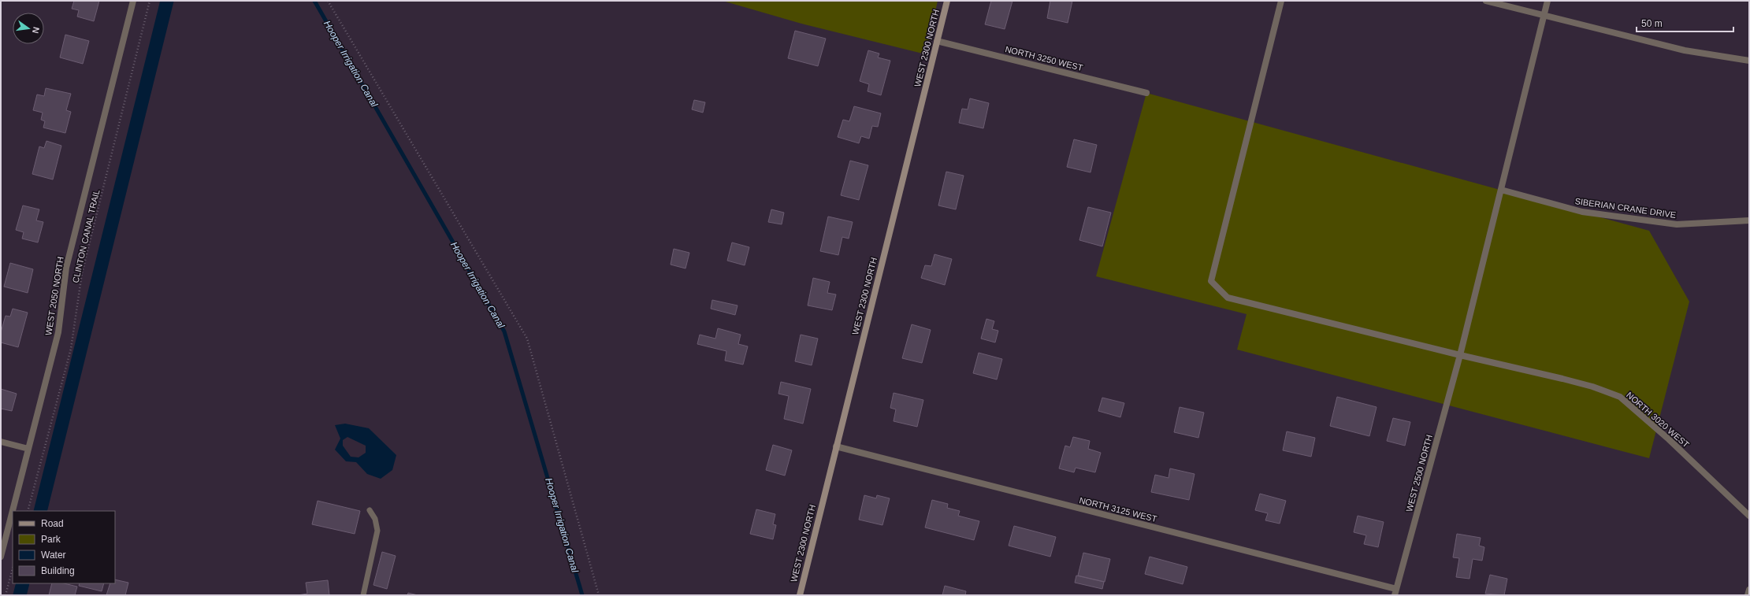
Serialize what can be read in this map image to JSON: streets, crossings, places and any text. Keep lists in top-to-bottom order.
{
  "streets": {
    "street": [
      "WEST 2300 NORTH",
      "NORTH 3250 WEST",
      "SIBERIAN CRANE DRIVE",
      "WEST 2050 NORTH",
      "NORTH 3020 WEST",
      "WEST 2500 NORTH",
      "NORTH 3125 WEST"
    ],
    "path": ["CLINTON CANAL TRAIL"]
  },
  "crossings": [
    ["WEST 2300 NORTH", "NORTH 3250 WEST"],
    ["WEST 2300 NORTH", "NORTH 3125 WEST"],
    ["SIBERIAN CRANE DRIVE", "WEST 2500 NORTH"],
    ["NORTH 3020 WEST", "WEST 2500 NORTH"],
    ["WEST 2500 NORTH", "NORTH 3125 WEST"]
  ],
  "water": ["Hooper Irrigation Canal"],
  "legend": [
    "Road",
    "Park",
    "Water",
    "Building"
  ],
  "scale_bar": "50 m",
  "north": "right"
}
